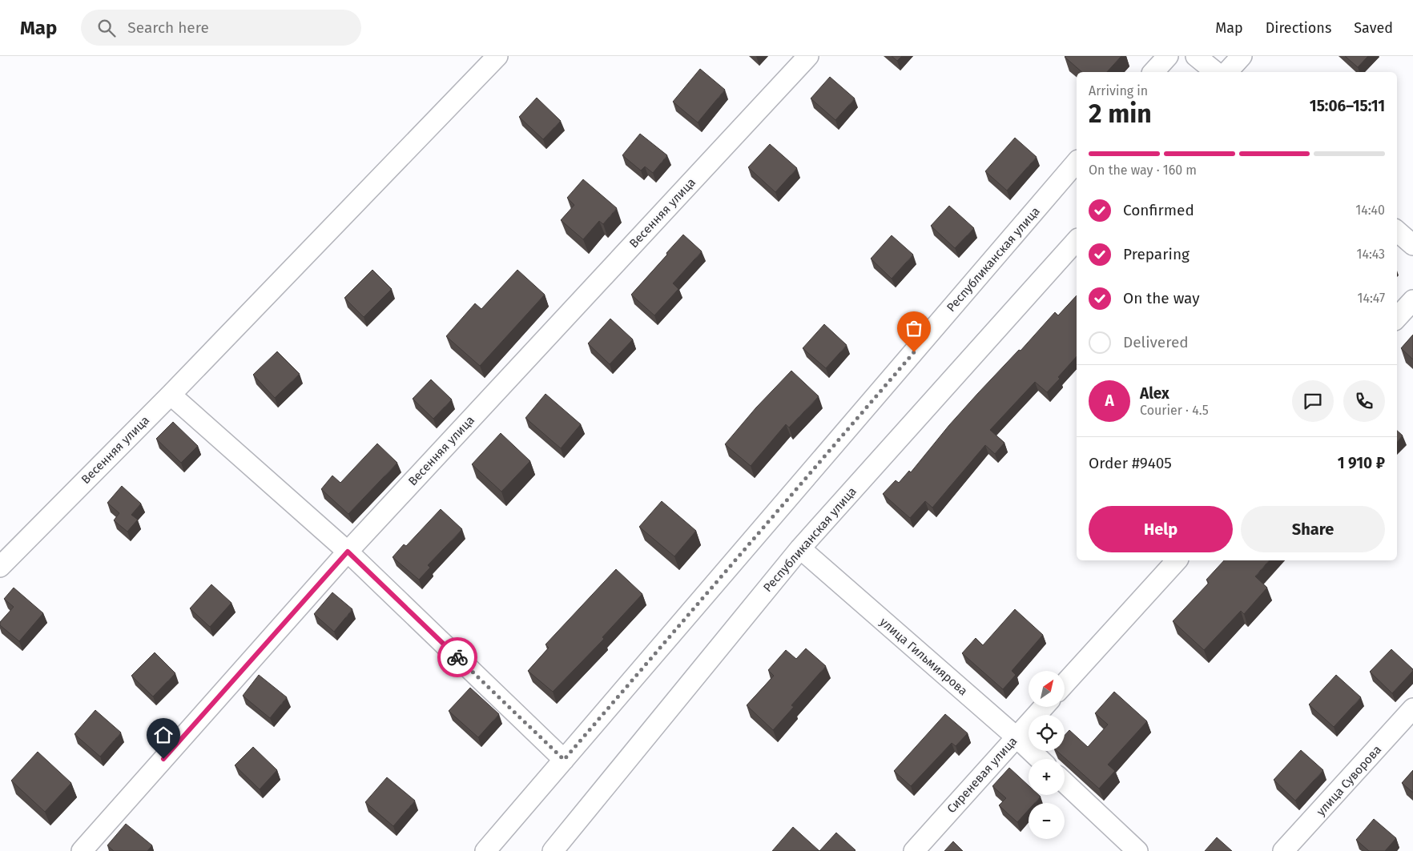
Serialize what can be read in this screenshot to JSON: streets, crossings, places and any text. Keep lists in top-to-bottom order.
{
  "streets": {
    "street": [
      "Весенняя улица",
      "Республиканская улица",
      "улица Гильмиярова",
      "Сиреневая улица",
      "улица Суворова"
    ]
  },
  "crossings": [
    ["Республиканская улица", "улица Гильмиярова"],
    ["улица Гильмиярова", "Сиреневая улица"]
  ],
  "north": "top right",
  "page": {
    "header": "Map",
    "search": "Search here",
    "nav": ["Map", "Directions", "Saved"],
    "heading": ["2 min", "Arriving in", "15:06–15:11"],
    "panel": [
      "Alex",
      "Courier · 4.5",
      "Order #9405",
      "1 910 ₽"
    ],
    "bar": "On the way · 160 m",
    "list": [
      ["Confirmed", "14:40"],
      ["Preparing", "14:43"],
      ["On the way", "14:47"],
      "Delivered"
    ],
    "round": "A",
    "buttons": ["Help", "Share"],
    "map_buttons": ["+", "−"]
  }
}
